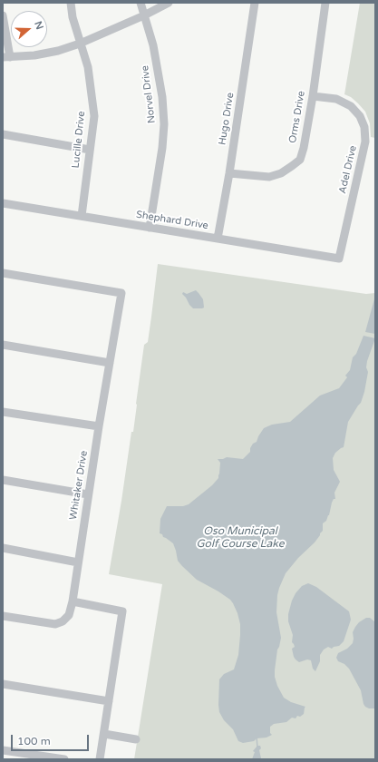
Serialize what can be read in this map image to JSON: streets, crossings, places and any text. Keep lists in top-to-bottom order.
{
  "streets": {
    "street": [
      "Norvel Drive",
      "Orms Drive",
      "Hugo Drive",
      "Lucille Drive",
      "Adel Drive",
      "Shephard Drive",
      "Whitaker Drive"
    ]
  },
  "crossings": [
    ["Norvel Drive", "Shephard Drive"],
    ["Orms Drive", "Hugo Drive"],
    ["Orms Drive", "Adel Drive"],
    ["Hugo Drive", "Shephard Drive"],
    ["Lucille Drive", "Shephard Drive"],
    ["Adel Drive", "Shephard Drive"]
  ],
  "water": ["Oso Municipal Golf Course Lake"],
  "scale_bar": "100 m",
  "north": "right"
}
